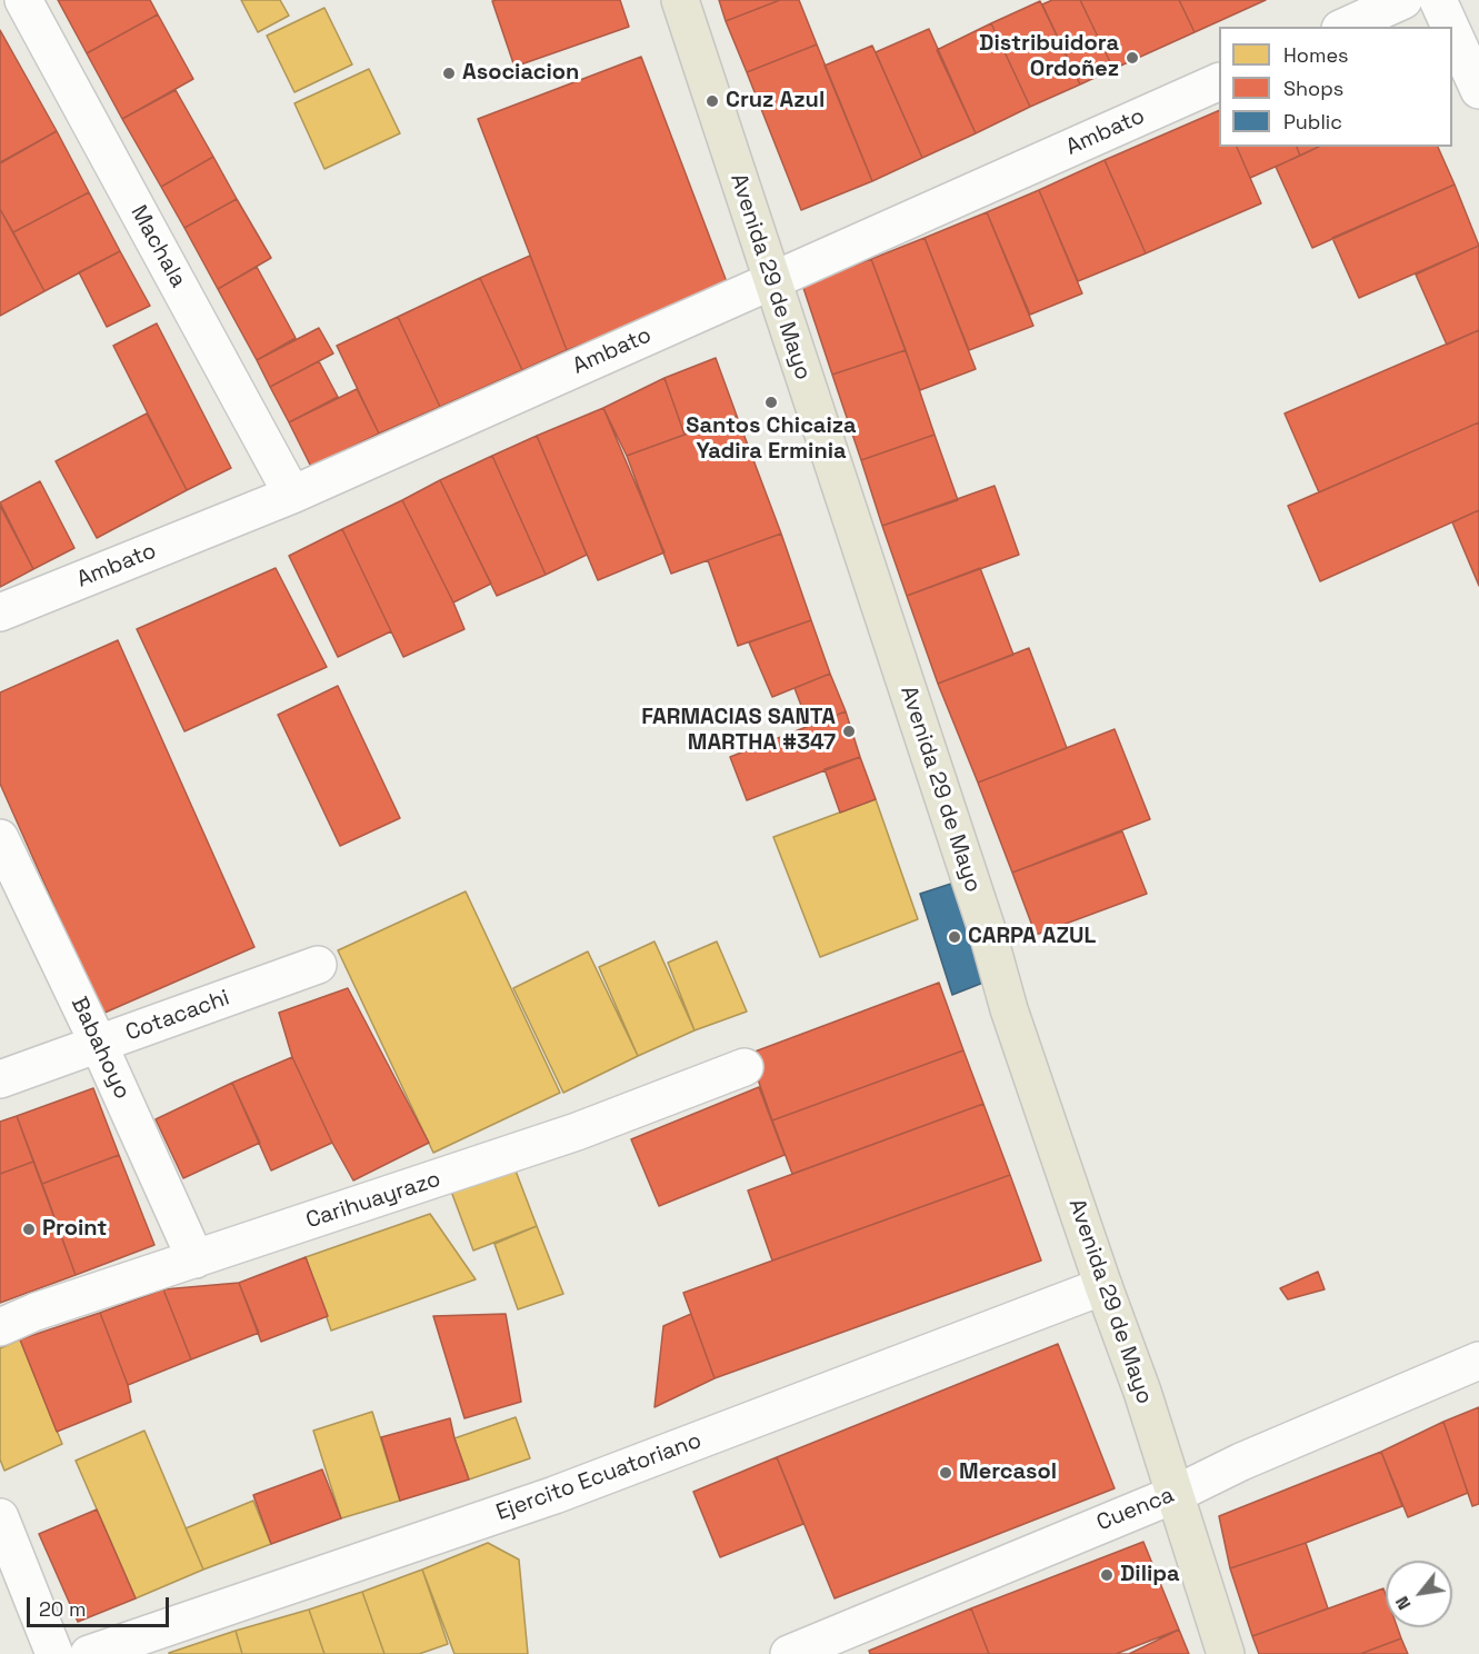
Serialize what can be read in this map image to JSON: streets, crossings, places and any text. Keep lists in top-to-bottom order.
{
  "streets": {
    "main road": ["Avenida 29 de Mayo"],
    "street": [
      "Ambato",
      "Machala",
      "Cotacachi",
      "Babahoyo",
      "Carihuayrazo",
      "Ejercito Ecuatoriano",
      "Cuenca"
    ]
  },
  "crossings": [
    ["Ambato", "Machala"],
    ["Ambato", "Avenida 29 de Mayo"],
    ["Avenida 29 de Mayo", "Ejercito Ecuatoriano"],
    ["Avenida 29 de Mayo", "Cuenca"],
    ["Cotacachi", "Babahoyo"],
    ["Babahoyo", "Carihuayrazo"]
  ],
  "places": [
    "Distribuidora Ordoñez",
    "Asociacion",
    "Cruz Azul",
    "Santos Chicaiza Yadira Erminia",
    "FARMACIAS SANTA MARTHA #347",
    "CARPA AZUL",
    "Proint",
    "Mercasol",
    "Dilipa"
  ],
  "legend": ["Homes", "Shops", "Public"],
  "scale_bar": "20 m",
  "north": "bottom left"
}
